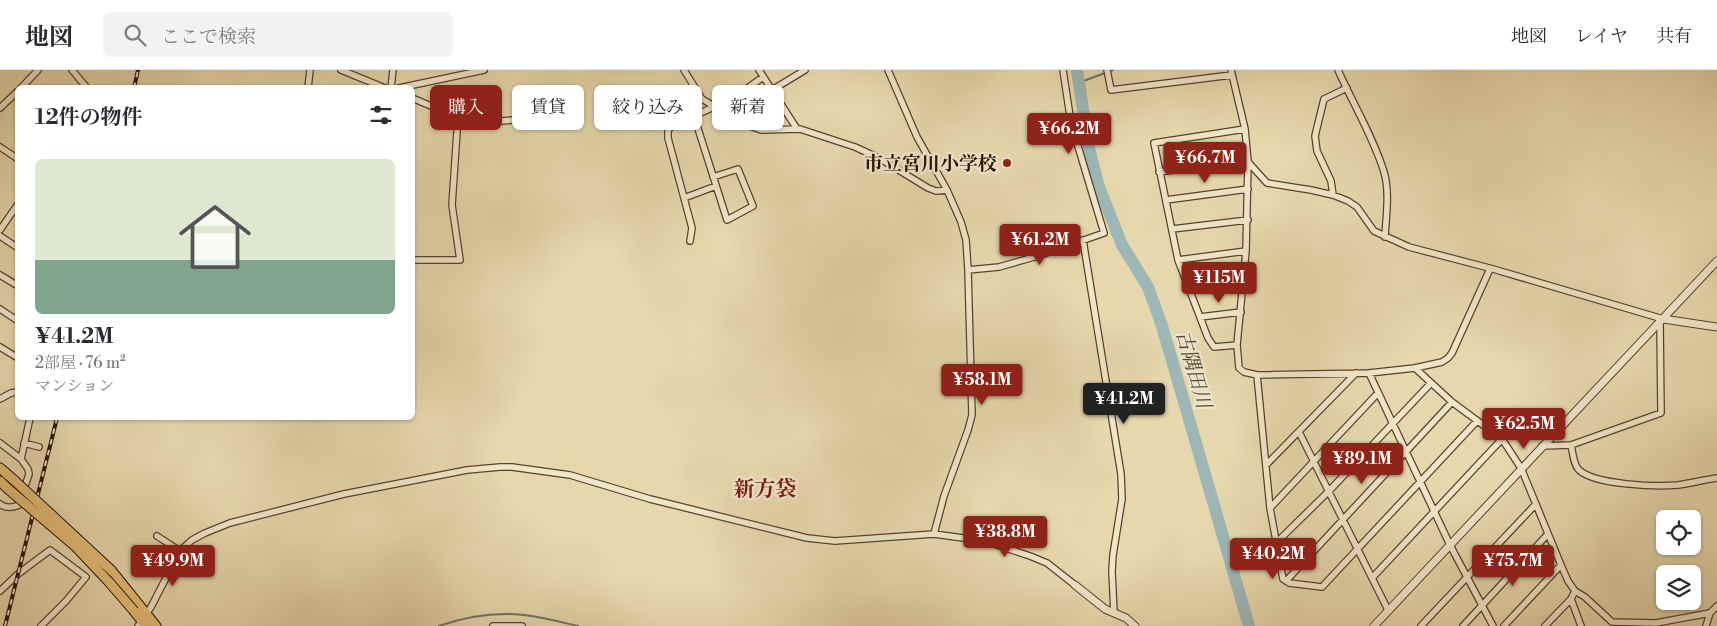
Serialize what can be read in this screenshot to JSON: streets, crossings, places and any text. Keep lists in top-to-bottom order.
{
  "districts": ["新方袋"],
  "water": ["古隅田川"],
  "places": ["市立宮川小学校"],
  "page": {
    "header": "地図",
    "search": "ここで検索",
    "nav": ["地図", "レイヤ", "共有"],
    "chip": [
      "購入",
      "賃貸",
      "絞り込み",
      "新着"
    ],
    "heading": "12件の物件",
    "price": [
      "¥66.2M",
      "¥66.7M",
      "¥61.2M",
      "¥115M",
      "¥58.1M",
      "¥41.2M",
      "¥62.5M",
      "¥89.1M",
      "¥38.8M",
      "¥40.2M",
      "¥49.9M",
      "¥75.7M"
    ],
    "list": [
      {
        "name": "¥41.2M",
        "note": "2部屋 · 76 m² · マンション"
      }
    ]
  }
}
